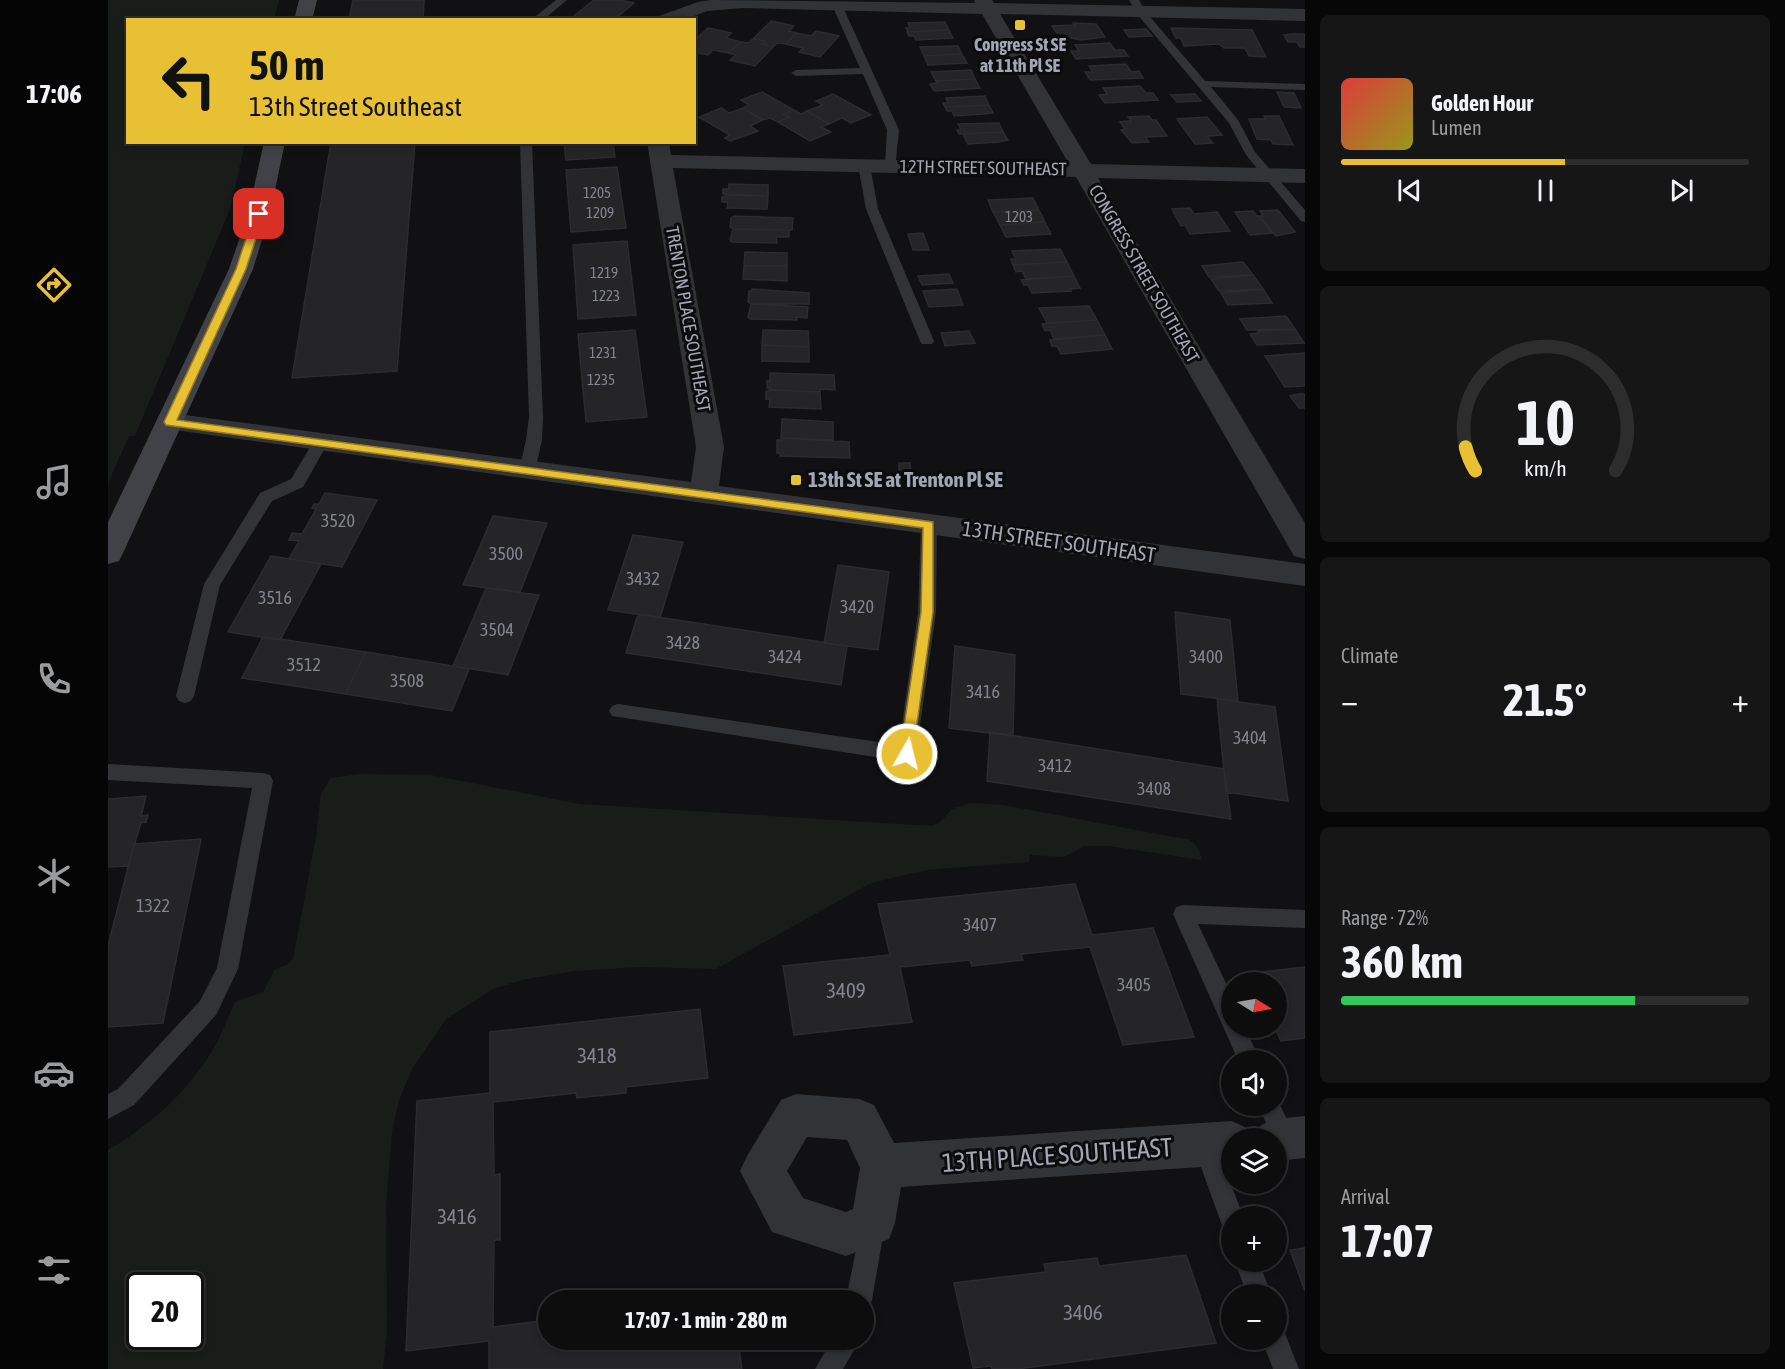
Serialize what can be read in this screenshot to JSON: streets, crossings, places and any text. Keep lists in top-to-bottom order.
{
  "streets": {
    "street": [
      "12TH STREET SOUTHEAST",
      "CONGRESS STREET SOUTHEAST",
      "TRENTON PLACE SOUTHEAST",
      "13TH STREET SOUTHEAST",
      "13TH PLACE SOUTHEAST"
    ]
  },
  "crossings": [
    ["12TH STREET SOUTHEAST", "CONGRESS STREET SOUTHEAST"],
    ["12TH STREET SOUTHEAST", "TRENTON PLACE SOUTHEAST"],
    ["TRENTON PLACE SOUTHEAST", "13TH STREET SOUTHEAST"]
  ],
  "places": {
    "transit": ["Congress St SE at 11th Pl SE", "13th St SE at Trenton Pl SE"]
  },
  "house_numbers": [
    "1205",
    "1209",
    "1203",
    "1219",
    "1223",
    "1231",
    "1235",
    "3520",
    "3500",
    "3432",
    "3516",
    "3420",
    "3504",
    "3428",
    "3424",
    "3400",
    "3512",
    "3508",
    "3416",
    "3404",
    "3412",
    "3408",
    "1322",
    "3407",
    "3405",
    "3409",
    "3418",
    "3416",
    "3406"
  ],
  "north": "right",
  "page": {
    "tabs": "17:06",
    "turn": ["50 m", "13th Street Southeast"],
    "song": ["Golden Hour", "Lumen"],
    "tile": [
      "Climate",
      ["Range · 72%", "360 km"],
      ["Arrival", "17:07"]
    ],
    "heat": ["−", "21.5°", "+"],
    "map_buttons": ["+", "−"],
    "limit": "20",
    "trip": "17:07 · 1 min · 280 m",
    "gauge": ["10", "km/h"]
  }
}
